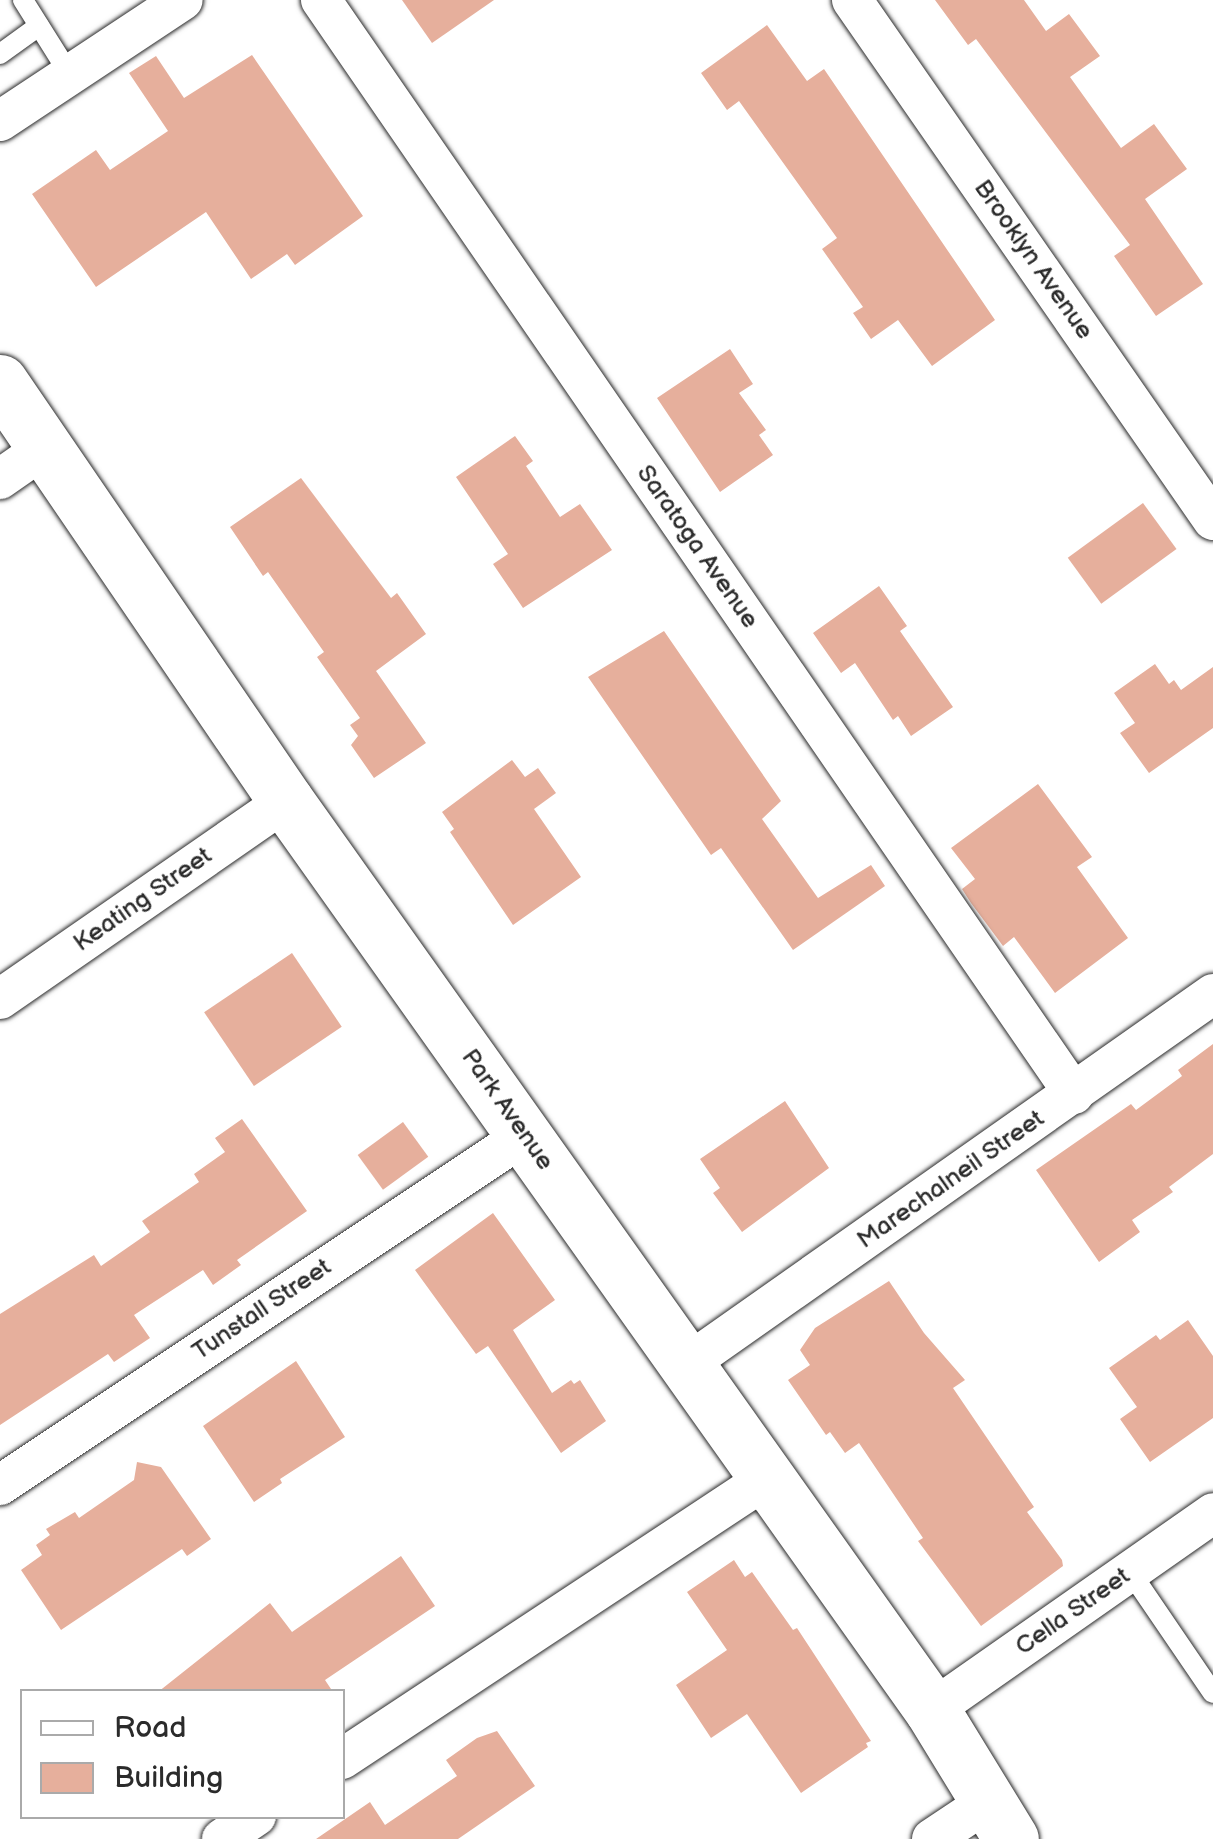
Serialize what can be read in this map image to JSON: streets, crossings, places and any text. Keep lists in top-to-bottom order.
{
  "streets": {
    "main road": ["Park Avenue"],
    "street": [
      "Brooklyn Avenue",
      "Saratoga Avenue",
      "Keating Street",
      "Marechalneil Street",
      "Tunstall Street",
      "Cella Street"
    ]
  },
  "crossings": [
    ["Saratoga Avenue", "Marechalneil Street"],
    ["Keating Street", "Park Avenue"],
    ["Park Avenue", "Marechalneil Street"],
    ["Park Avenue", "Tunstall Street"],
    ["Park Avenue", "Cella Street"]
  ],
  "legend": ["Road", "Building"]
}
